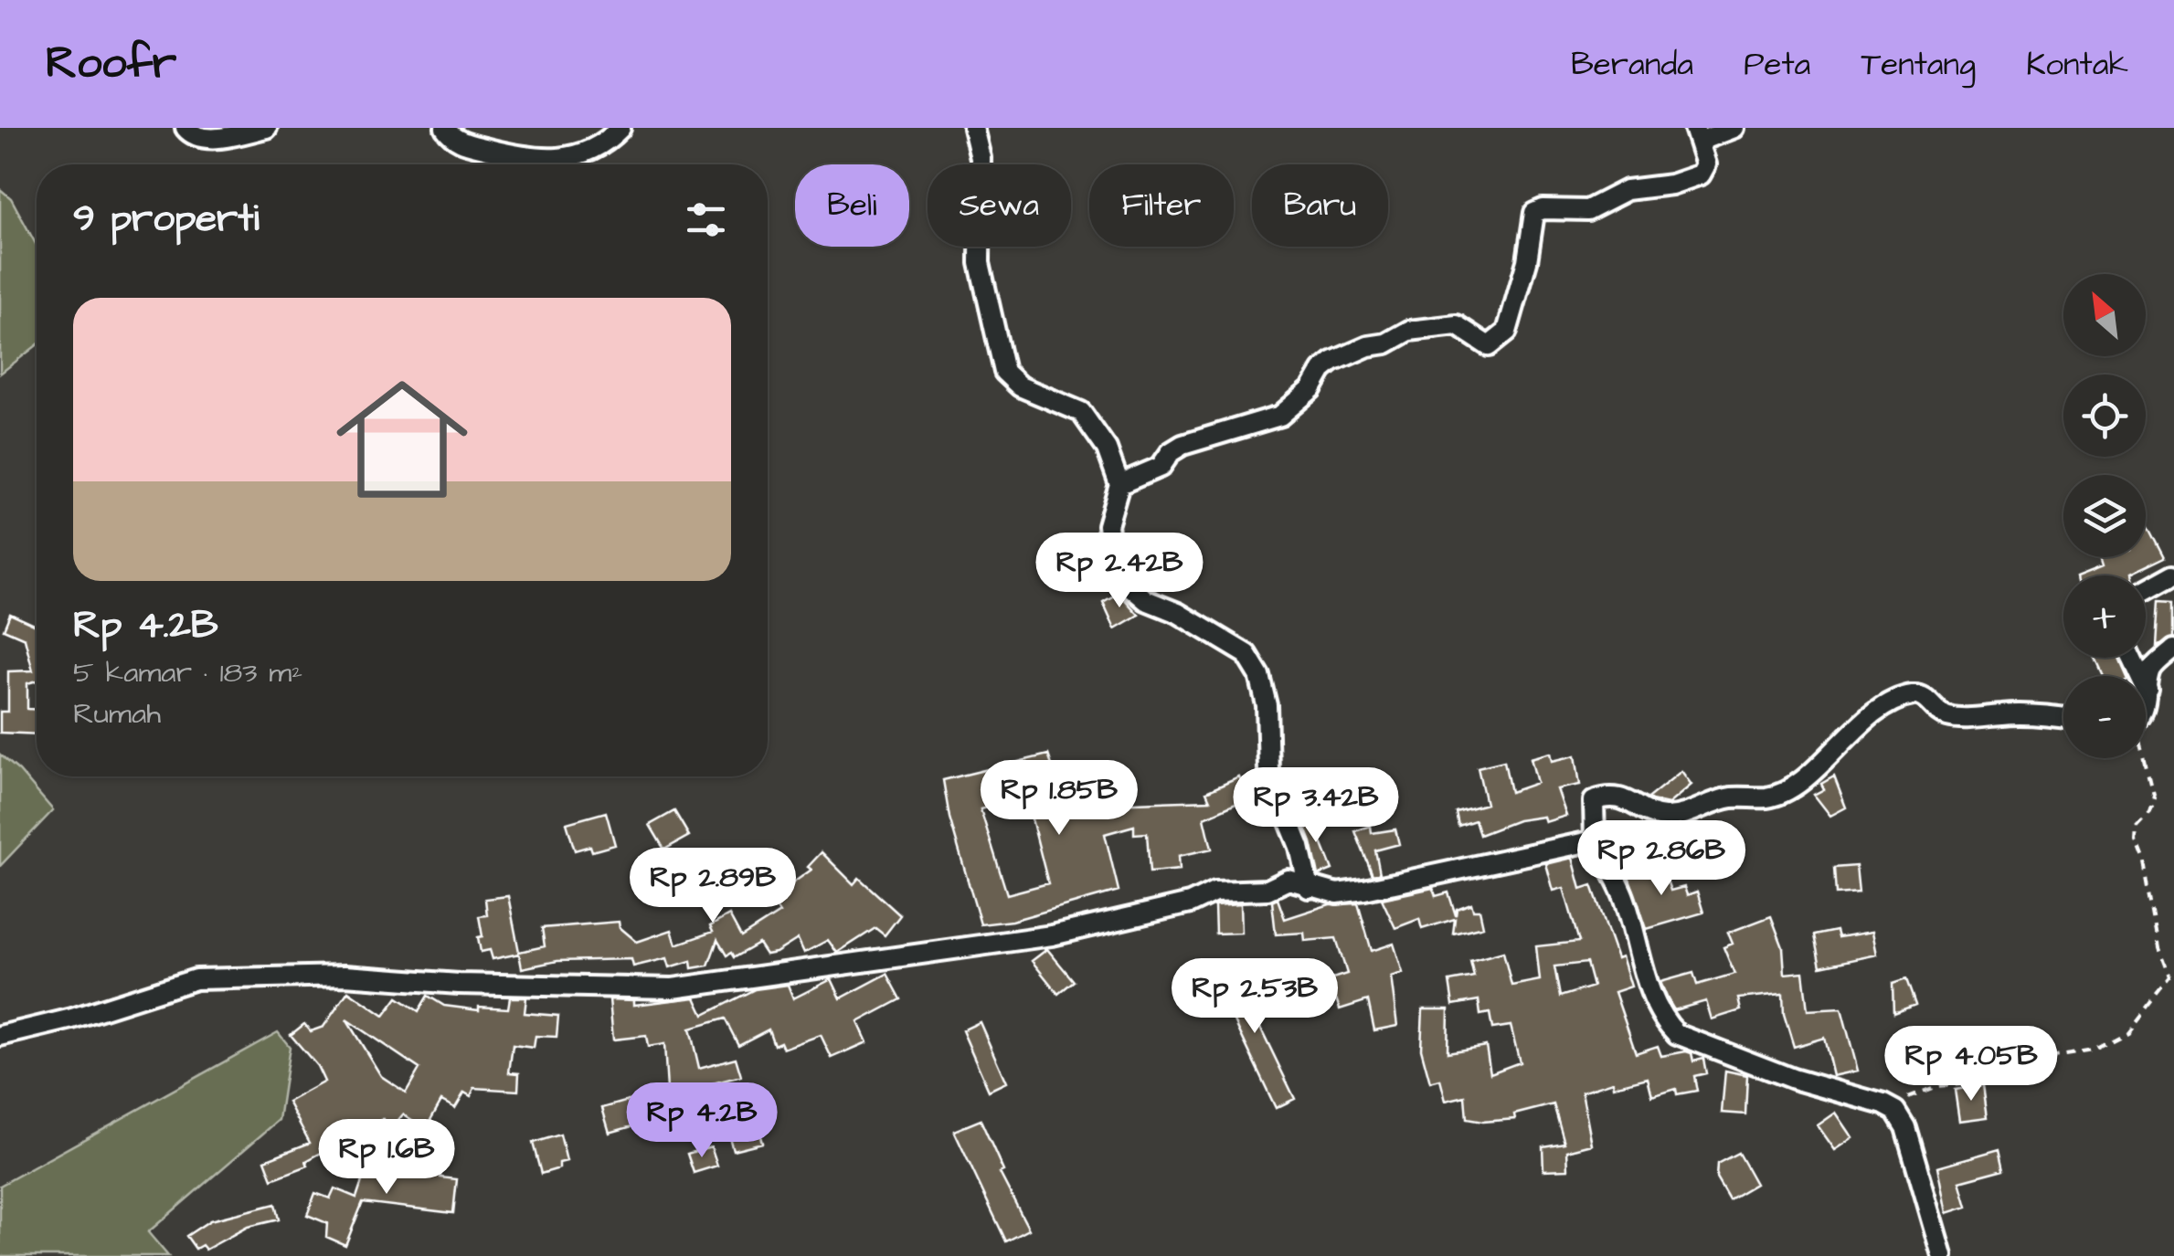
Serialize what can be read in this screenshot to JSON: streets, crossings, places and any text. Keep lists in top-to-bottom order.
{
  "north": "top left",
  "page": {
    "header": "Roofr",
    "nav": [
      "Beranda",
      "Peta",
      "Tentang",
      "Kontak"
    ],
    "chip": [
      "Beli",
      "Sewa",
      "Filter",
      "Baru"
    ],
    "heading": "9 properti",
    "map_buttons": ["+", "−"],
    "list": [
      {
        "name": "Rp 4.2B",
        "note": "5 kamar · 183 m² · Rumah"
      }
    ],
    "price": [
      "Rp 2.42B",
      "Rp 1.85B",
      "Rp 3.42B",
      "Rp 2.86B",
      "Rp 2.89B",
      "Rp 2.53B",
      "Rp 4.05B",
      "Rp 4.2B",
      "Rp 1.6B"
    ]
  }
}
